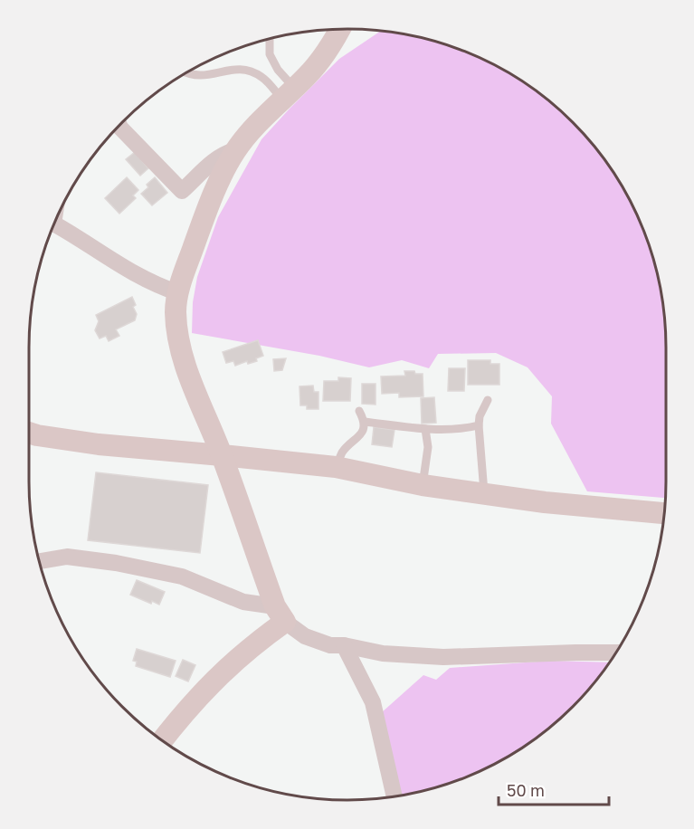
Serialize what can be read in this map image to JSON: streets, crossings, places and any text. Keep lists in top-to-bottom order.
{
  "scale_bar": "50 m"
}
